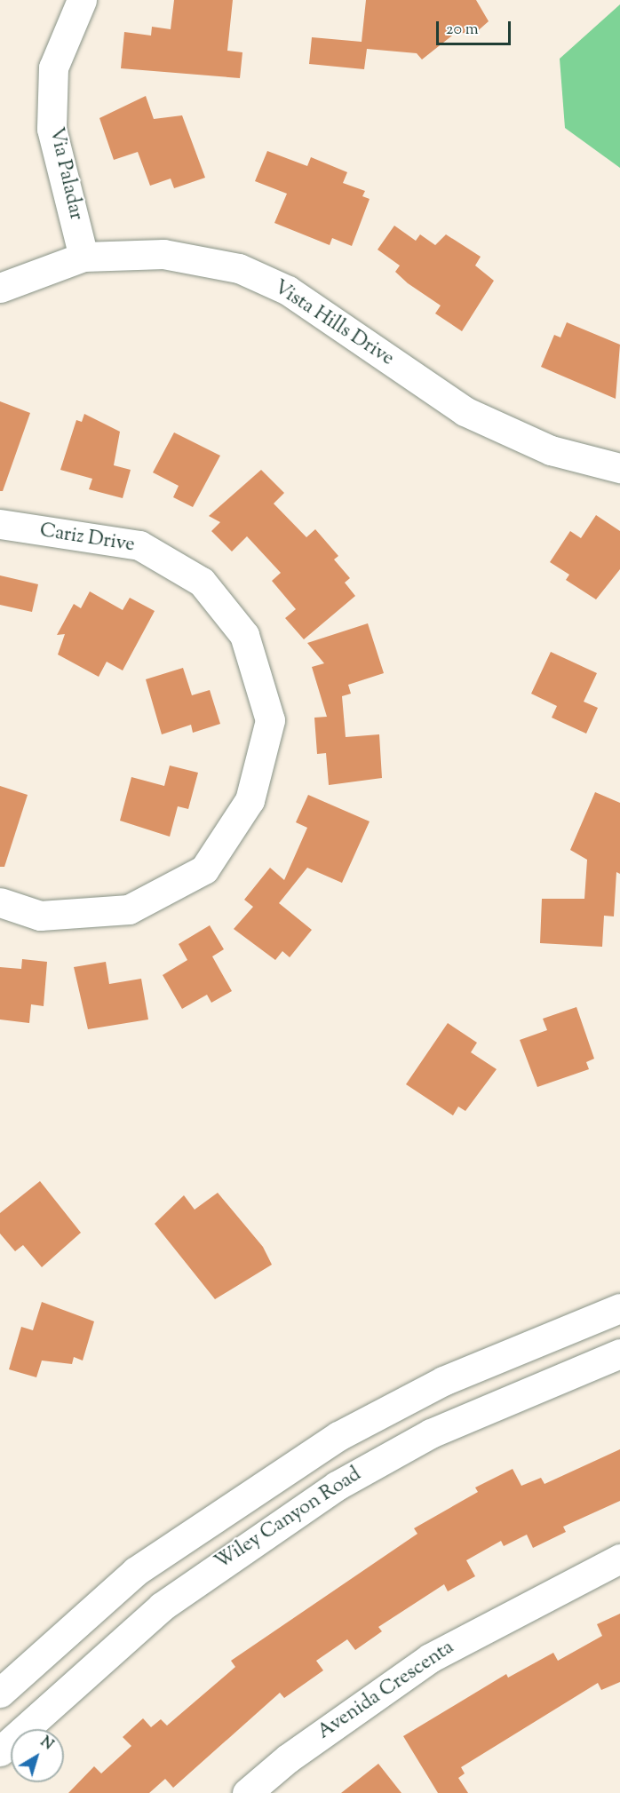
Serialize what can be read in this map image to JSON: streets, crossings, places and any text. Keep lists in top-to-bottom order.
{
  "streets": {
    "street": [
      "Via Paladar",
      "Vista Hills Drive",
      "Cariz Drive",
      "Wiley Canyon Road",
      "Avenida Crescenta"
    ]
  },
  "crossings": [
    ["Via Paladar", "Vista Hills Drive"]
  ],
  "scale_bar": "20 m",
  "north": "top right"
}
